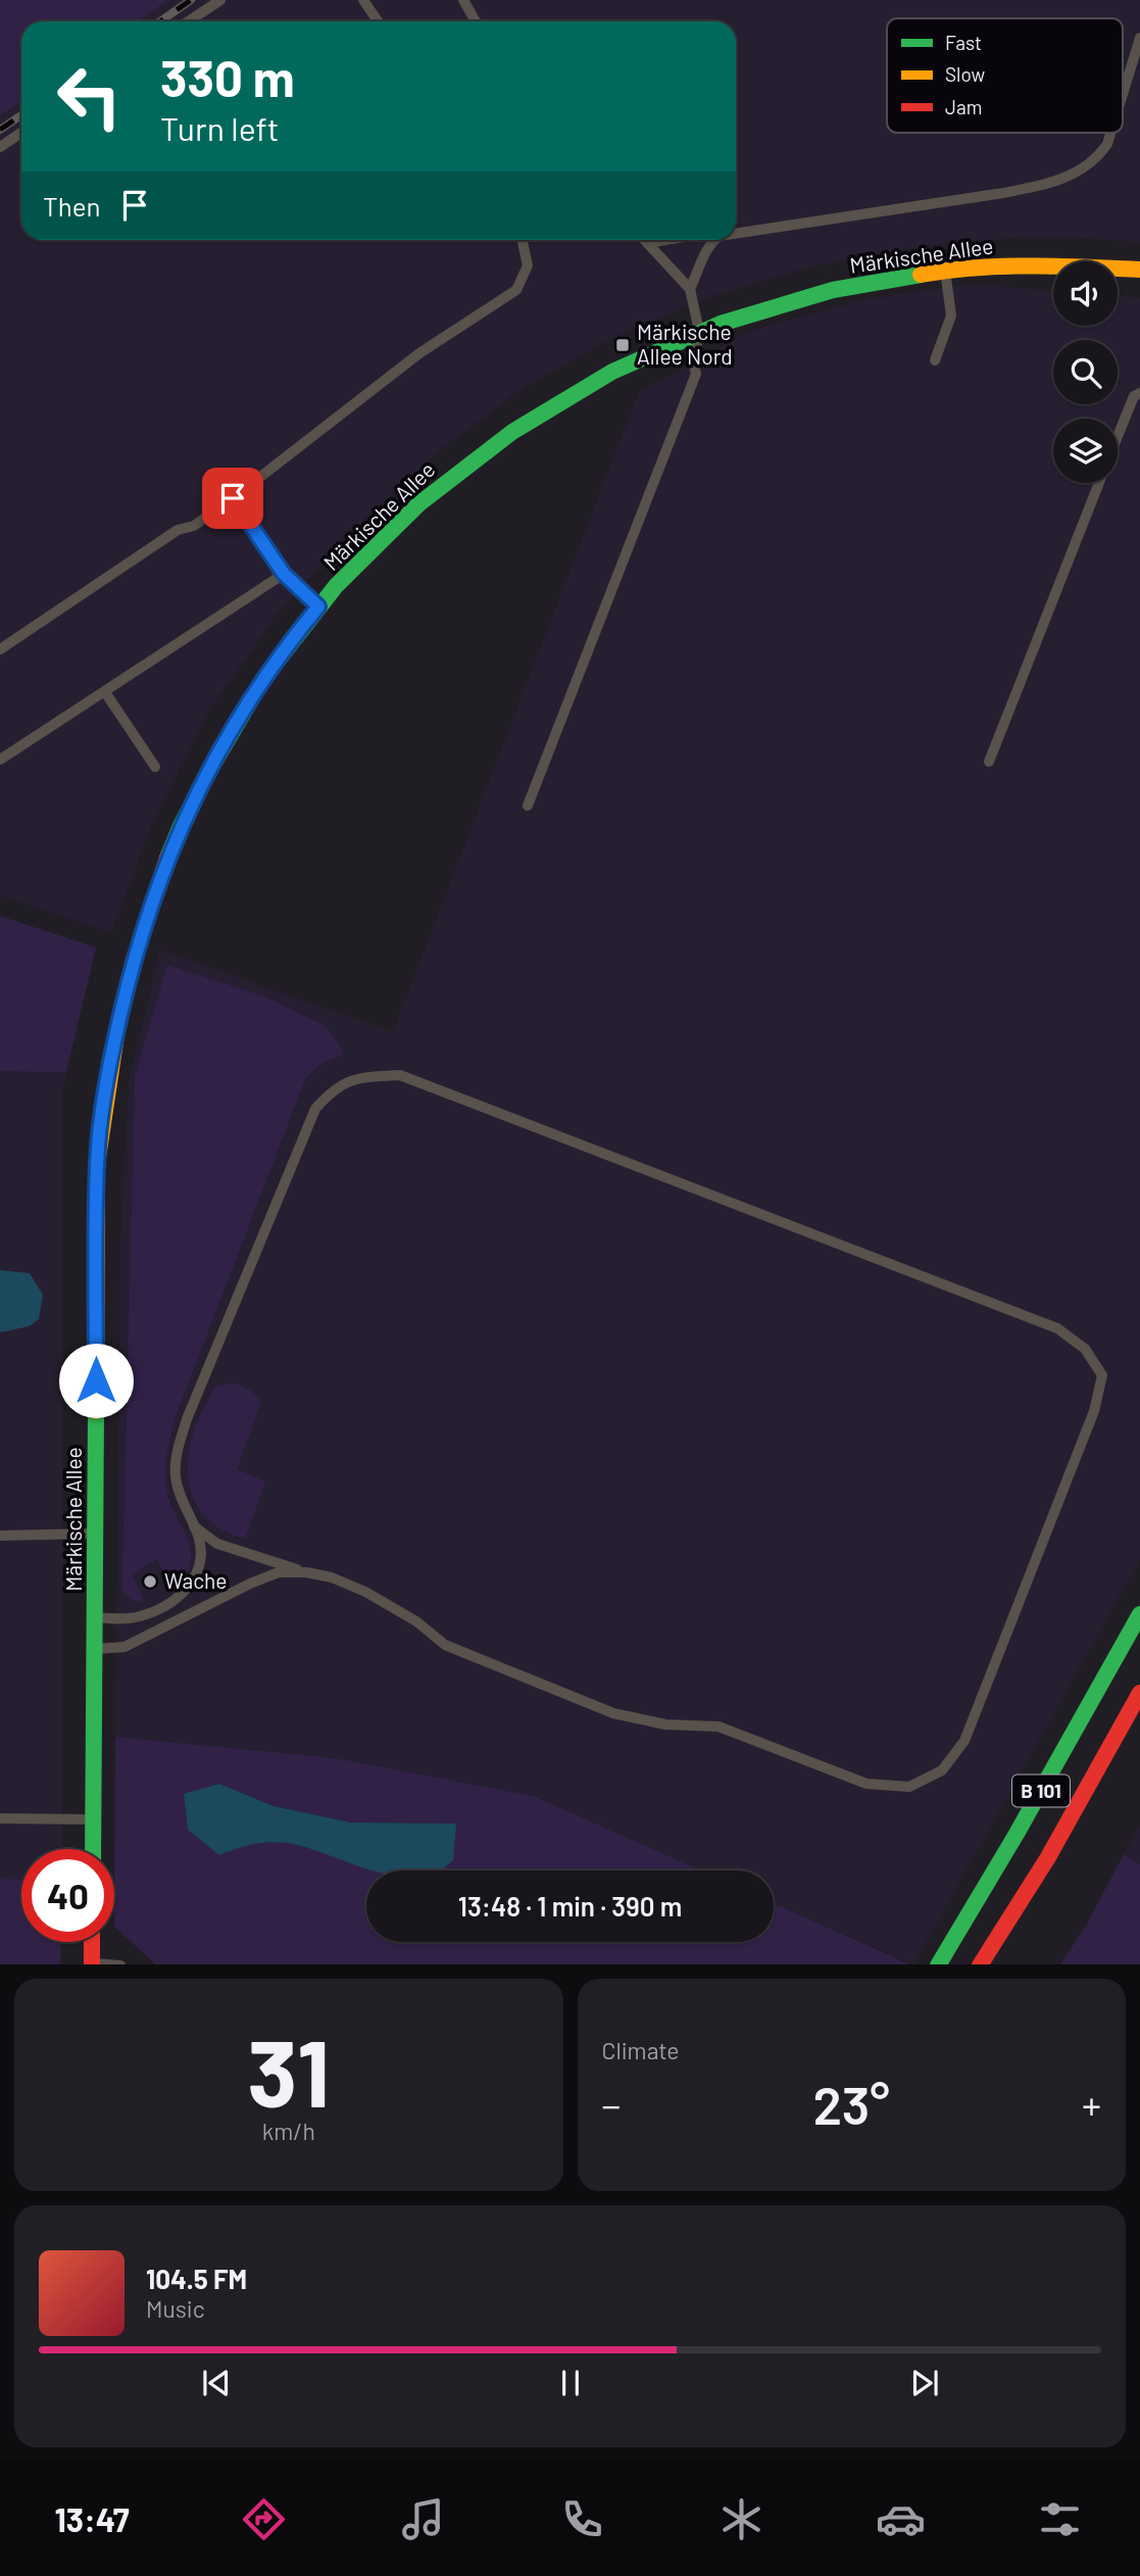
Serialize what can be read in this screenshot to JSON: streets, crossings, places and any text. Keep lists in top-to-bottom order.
{
  "streets": {
    "main road": ["Märkische Allee", "B 101"]
  },
  "places": {
    "transit": ["Märkische Allee Nord"],
    "other": ["Wache"]
  },
  "legend": ["Fast", "Slow", "Jam"],
  "page": {
    "turn": ["330 m", "Turn left"],
    "then": "Then",
    "limit": "40",
    "trip": "13:48 · 1 min · 390 m",
    "tile": [
      ["31", "km/h"],
      "Climate"
    ],
    "heat": ["−", "23°", "+"],
    "song": ["104.5 FM", "Music"],
    "tabs": "13:47"
  }
}
